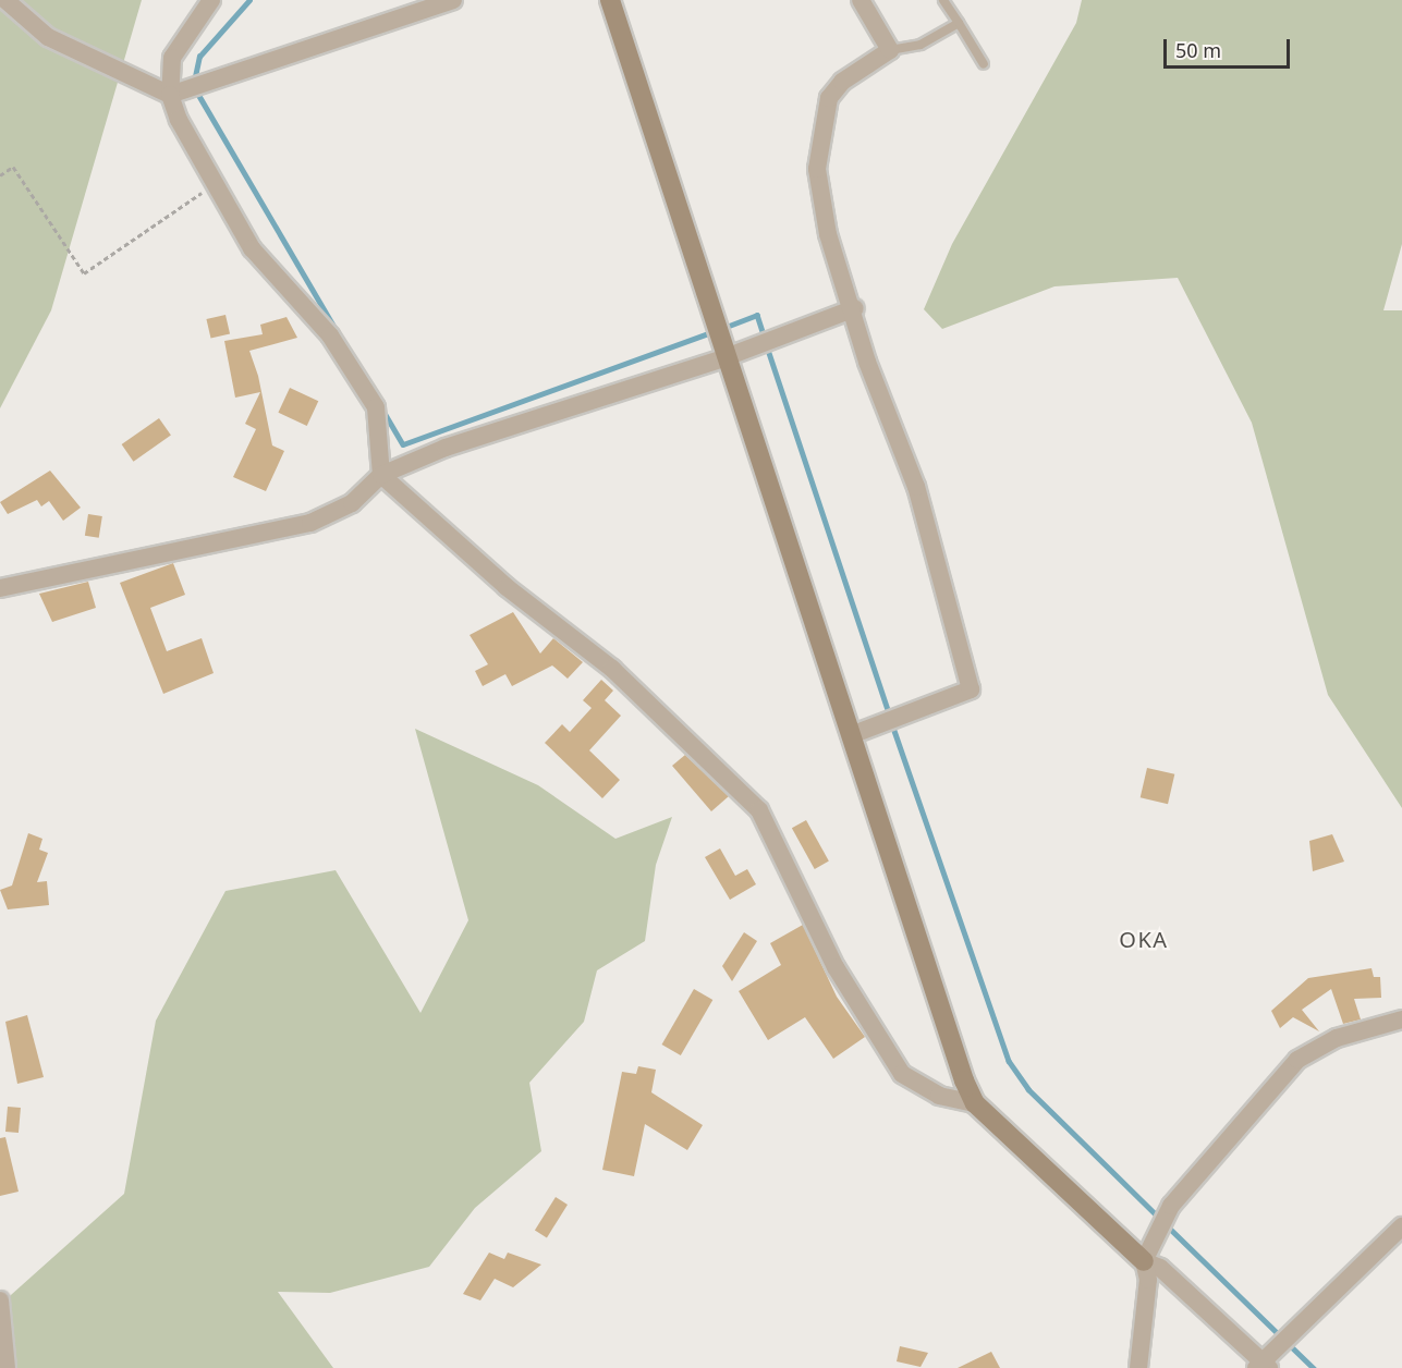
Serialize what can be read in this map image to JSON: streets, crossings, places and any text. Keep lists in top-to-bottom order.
{
  "districts": ["OKA"],
  "scale_bar": "50 m"
}
